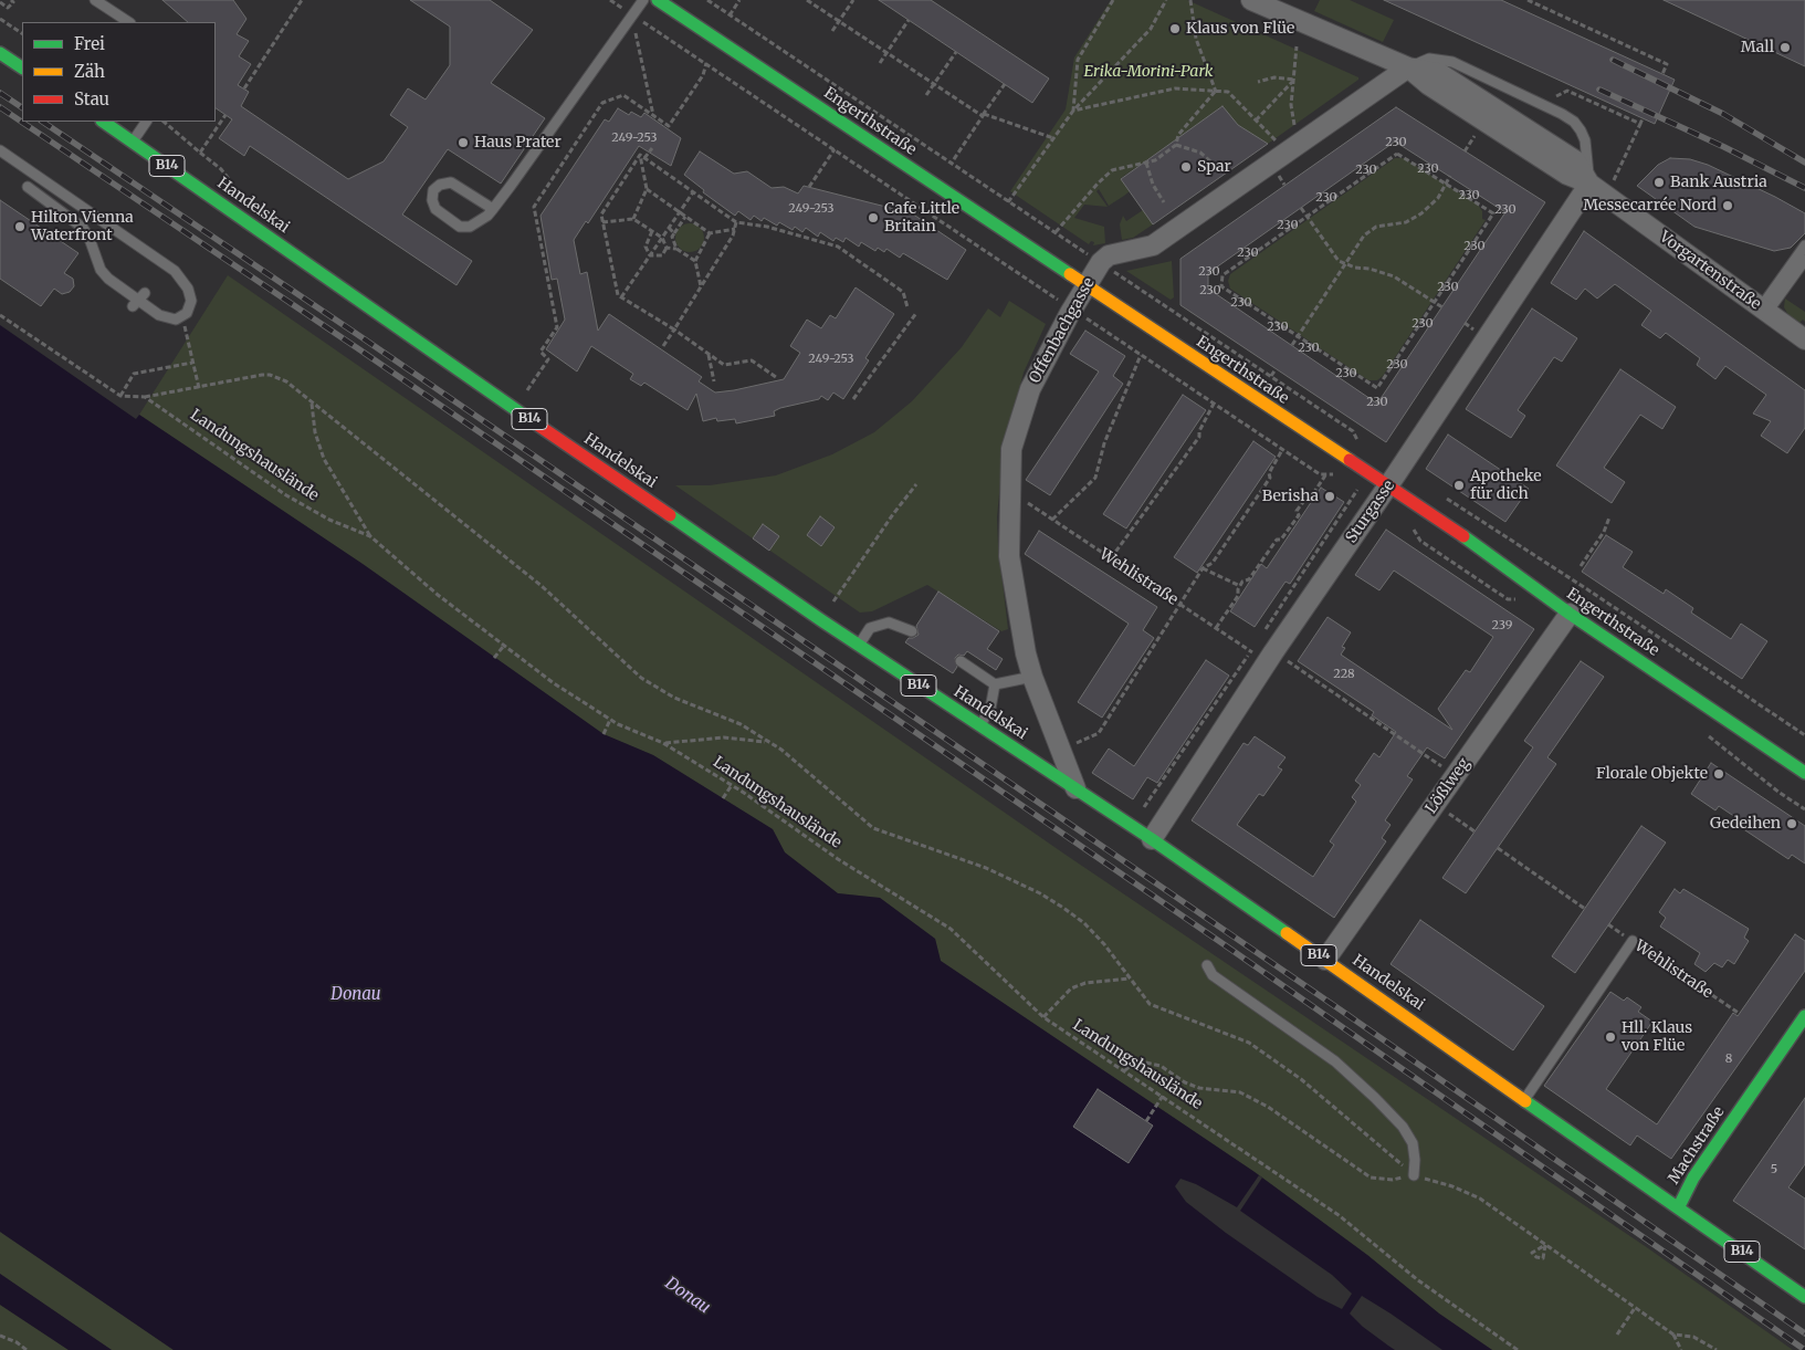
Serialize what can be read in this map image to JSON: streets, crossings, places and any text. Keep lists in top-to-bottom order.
{
  "streets": {
    "main road": [
      "Engerthstraße",
      "B14",
      "Handelskai",
      "Machstraße"
    ],
    "street": [
      "Vorgartenstraße",
      "Offenbachgasse",
      "Sturgasse",
      "Lößlweg"
    ],
    "path": ["Landungshauslände", "Wehlistraße"]
  },
  "crossings": [
    ["Engerthstraße", "Offenbachgasse"],
    ["Engerthstraße", "Sturgasse"],
    ["Engerthstraße", "Lößlweg"],
    ["Handelskai", "Offenbachgasse"],
    ["Handelskai", "Sturgasse"],
    ["Handelskai", "Lößlweg"],
    ["Handelskai", "Machstraße"],
    ["Vorgartenstraße", "Offenbachgasse"],
    ["Vorgartenstraße", "Sturgasse"],
    ["Sturgasse", "Wehlistraße"],
    ["Wehlistraße", "Lößlweg"]
  ],
  "water": ["Donau"],
  "parks": ["Erika-Morini-Park"],
  "places": [
    "Klaus von Flüe",
    "Mall",
    "Haus Prater",
    "Spar",
    "Bank Austria",
    "Messecarrée Nord",
    "Cafe Little Britain",
    "Hilton Vienna Waterfront",
    "Apotheke für dich",
    "Berisha",
    "Florale Objekte",
    "Gedeihen",
    "Hll. Klaus von Flüe"
  ],
  "house_numbers": [
    "249-253",
    "230",
    "230",
    "230",
    "230",
    "230",
    "249-253",
    "230",
    "230",
    "230",
    "230",
    "230",
    "230",
    "230",
    "230",
    "230",
    "230",
    "230",
    "249-253",
    "230",
    "230",
    "230",
    "239",
    "228",
    "8",
    "5"
  ],
  "legend": ["Frei", "Zäh", "Stau"]
}
